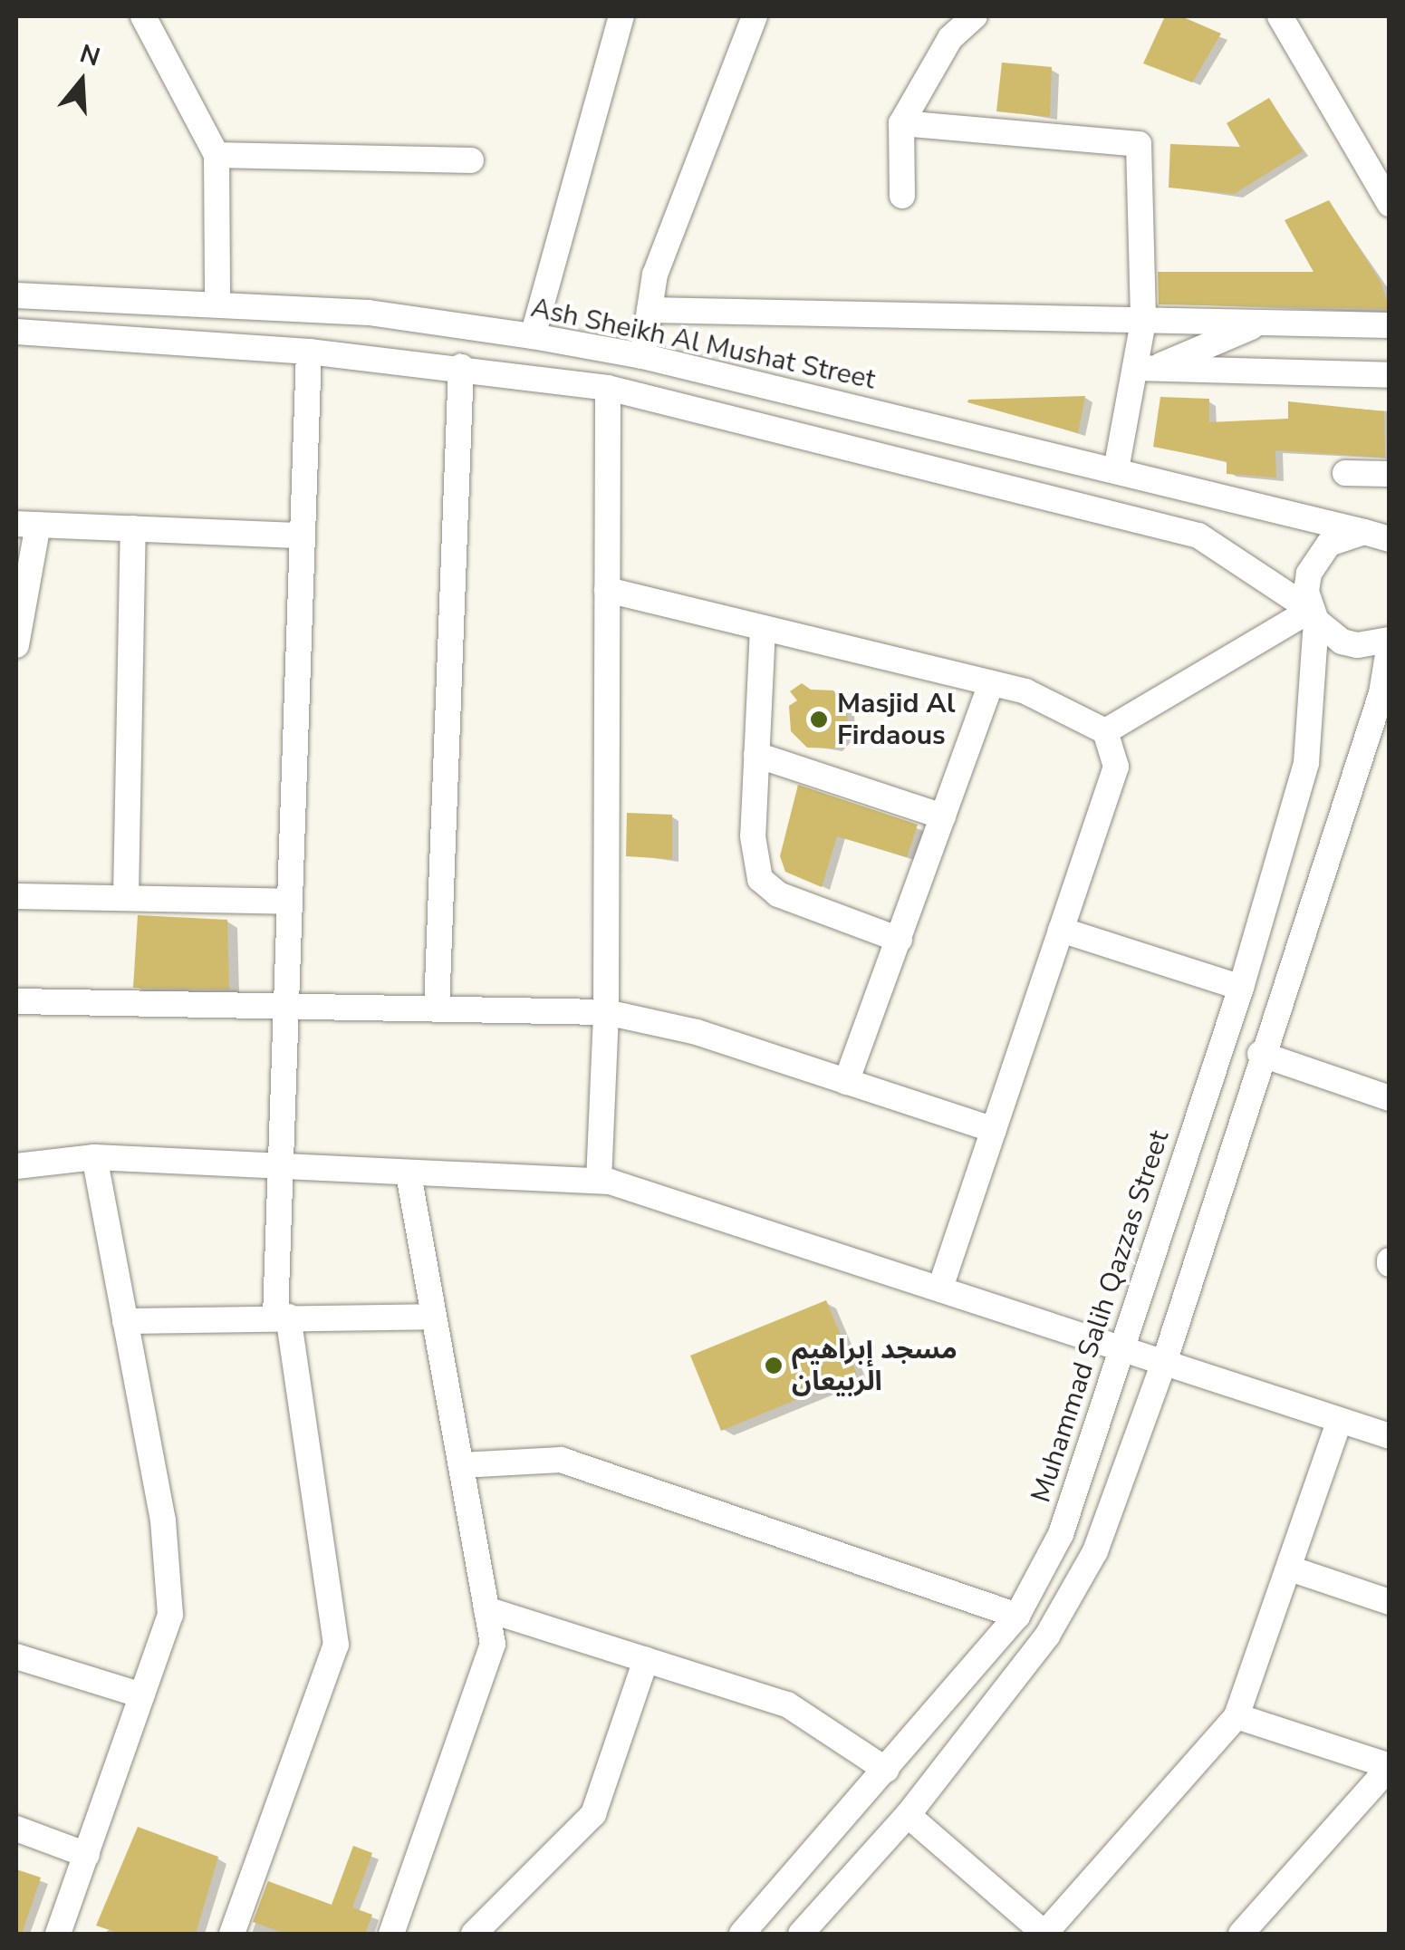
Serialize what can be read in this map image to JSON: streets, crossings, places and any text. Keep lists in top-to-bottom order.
{
  "streets": {
    "street": ["Ash Sheikh Al Mushat Street", "Muhammad Salih Qazzas Street"]
  },
  "crossings": [
    ["Ash Sheikh Al Mushat Street", "Muhammad Salih Qazzas Street"]
  ],
  "places": ["Masjid Al Firdaous", "مسجد إبراهيم الربيعان"],
  "north": "top"
}
